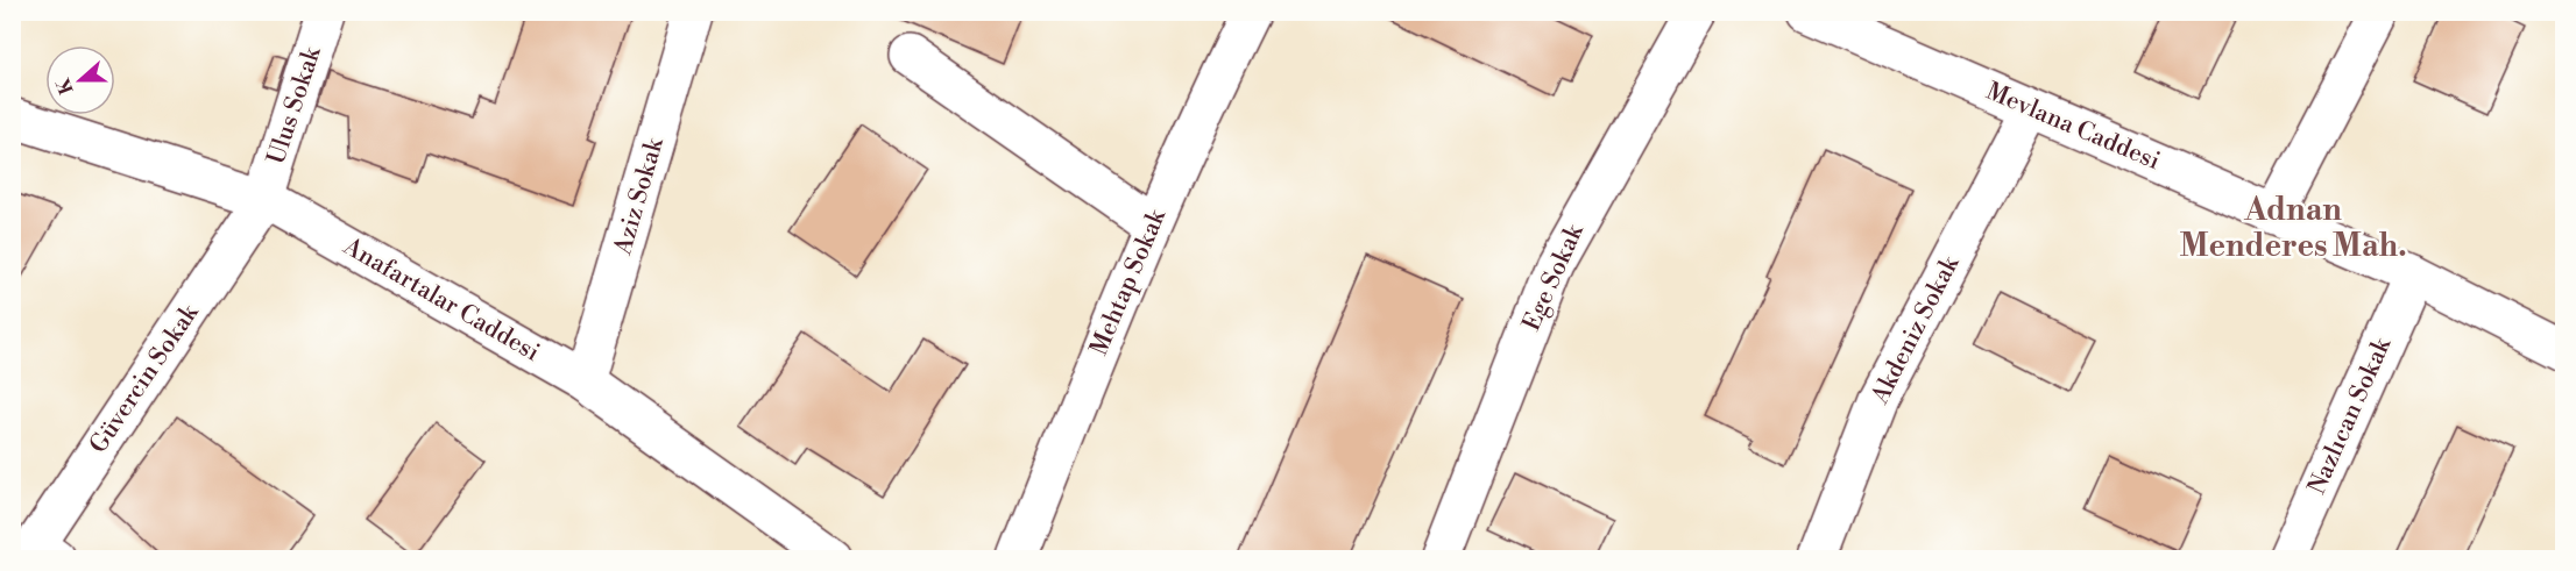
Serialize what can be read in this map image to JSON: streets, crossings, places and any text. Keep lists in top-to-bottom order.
{
  "streets": {
    "street": [
      "Ulus Sokak",
      "Mevlana Caddesi",
      "Aziz Sokak",
      "Ege Sokak",
      "Mehtap Sokak",
      "Anafartalar Caddesi",
      "Akdeniz Sokak",
      "Güvercin Sokak",
      "Nazlıcan Sokak"
    ]
  },
  "crossings": [
    ["Ulus Sokak", "Anafartalar Caddesi"],
    ["Ulus Sokak", "Güvercin Sokak"],
    ["Mevlana Caddesi", "Akdeniz Sokak"],
    ["Mevlana Caddesi", "Nazlıcan Sokak"],
    ["Aziz Sokak", "Anafartalar Caddesi"],
    ["Anafartalar Caddesi", "Güvercin Sokak"]
  ],
  "districts": ["Adnan Menderes Mah."],
  "north": "left"
}
